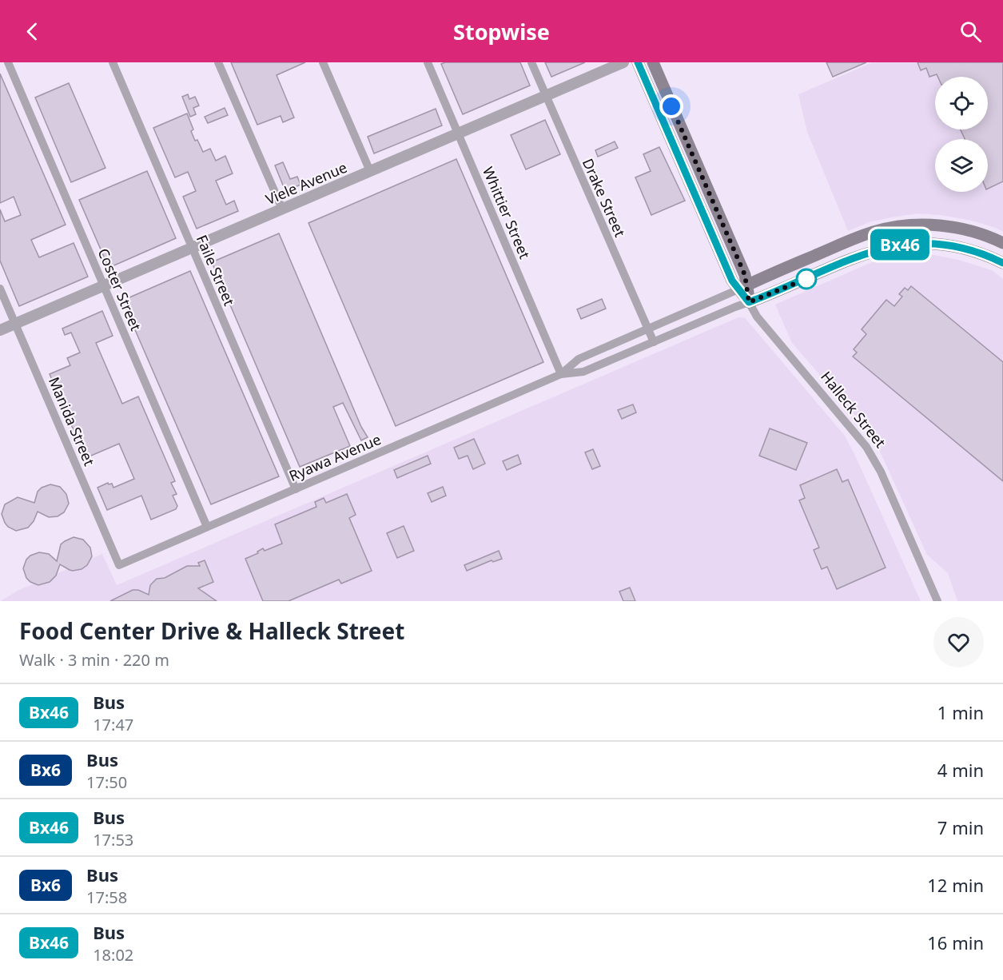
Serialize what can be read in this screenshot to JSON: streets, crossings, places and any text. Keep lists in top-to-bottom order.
{
  "streets": {
    "street": [
      "Viele Avenue",
      "Drake Street",
      "Whittier Street",
      "Faile Street",
      "Coster Street",
      "Halleck Street",
      "Manida Street",
      "Ryawa Avenue"
    ]
  },
  "crossings": [
    ["Viele Avenue", "Drake Street"],
    ["Viele Avenue", "Whittier Street"],
    ["Viele Avenue", "Faile Street"],
    ["Viele Avenue", "Coster Street"],
    ["Viele Avenue", "Manida Street"],
    ["Drake Street", "Ryawa Avenue"],
    ["Whittier Street", "Ryawa Avenue"],
    ["Faile Street", "Ryawa Avenue"],
    ["Coster Street", "Ryawa Avenue"],
    ["Halleck Street", "Ryawa Avenue"],
    ["Manida Street", "Ryawa Avenue"]
  ],
  "lines": ["bus line Bx46"],
  "page": {
    "header": "Stopwise",
    "on_map": "Bx46",
    "heading": ["Food Center Drive & Halleck Street", "Walk · 3 min · 220 m"],
    "list": [
      {
        "mark": "Bx46",
        "name": "Bus",
        "note": "17:47",
        "value": "1 min"
      },
      {
        "mark": "Bx6",
        "name": "Bus",
        "note": "17:50",
        "value": "4 min"
      },
      {
        "mark": "Bx46",
        "name": "Bus",
        "note": "17:53",
        "value": "7 min"
      },
      {
        "mark": "Bx6",
        "name": "Bus",
        "note": "17:58",
        "value": "12 min"
      },
      {
        "mark": "Bx46",
        "name": "Bus",
        "note": "18:02",
        "value": "16 min"
      }
    ]
  }
}
